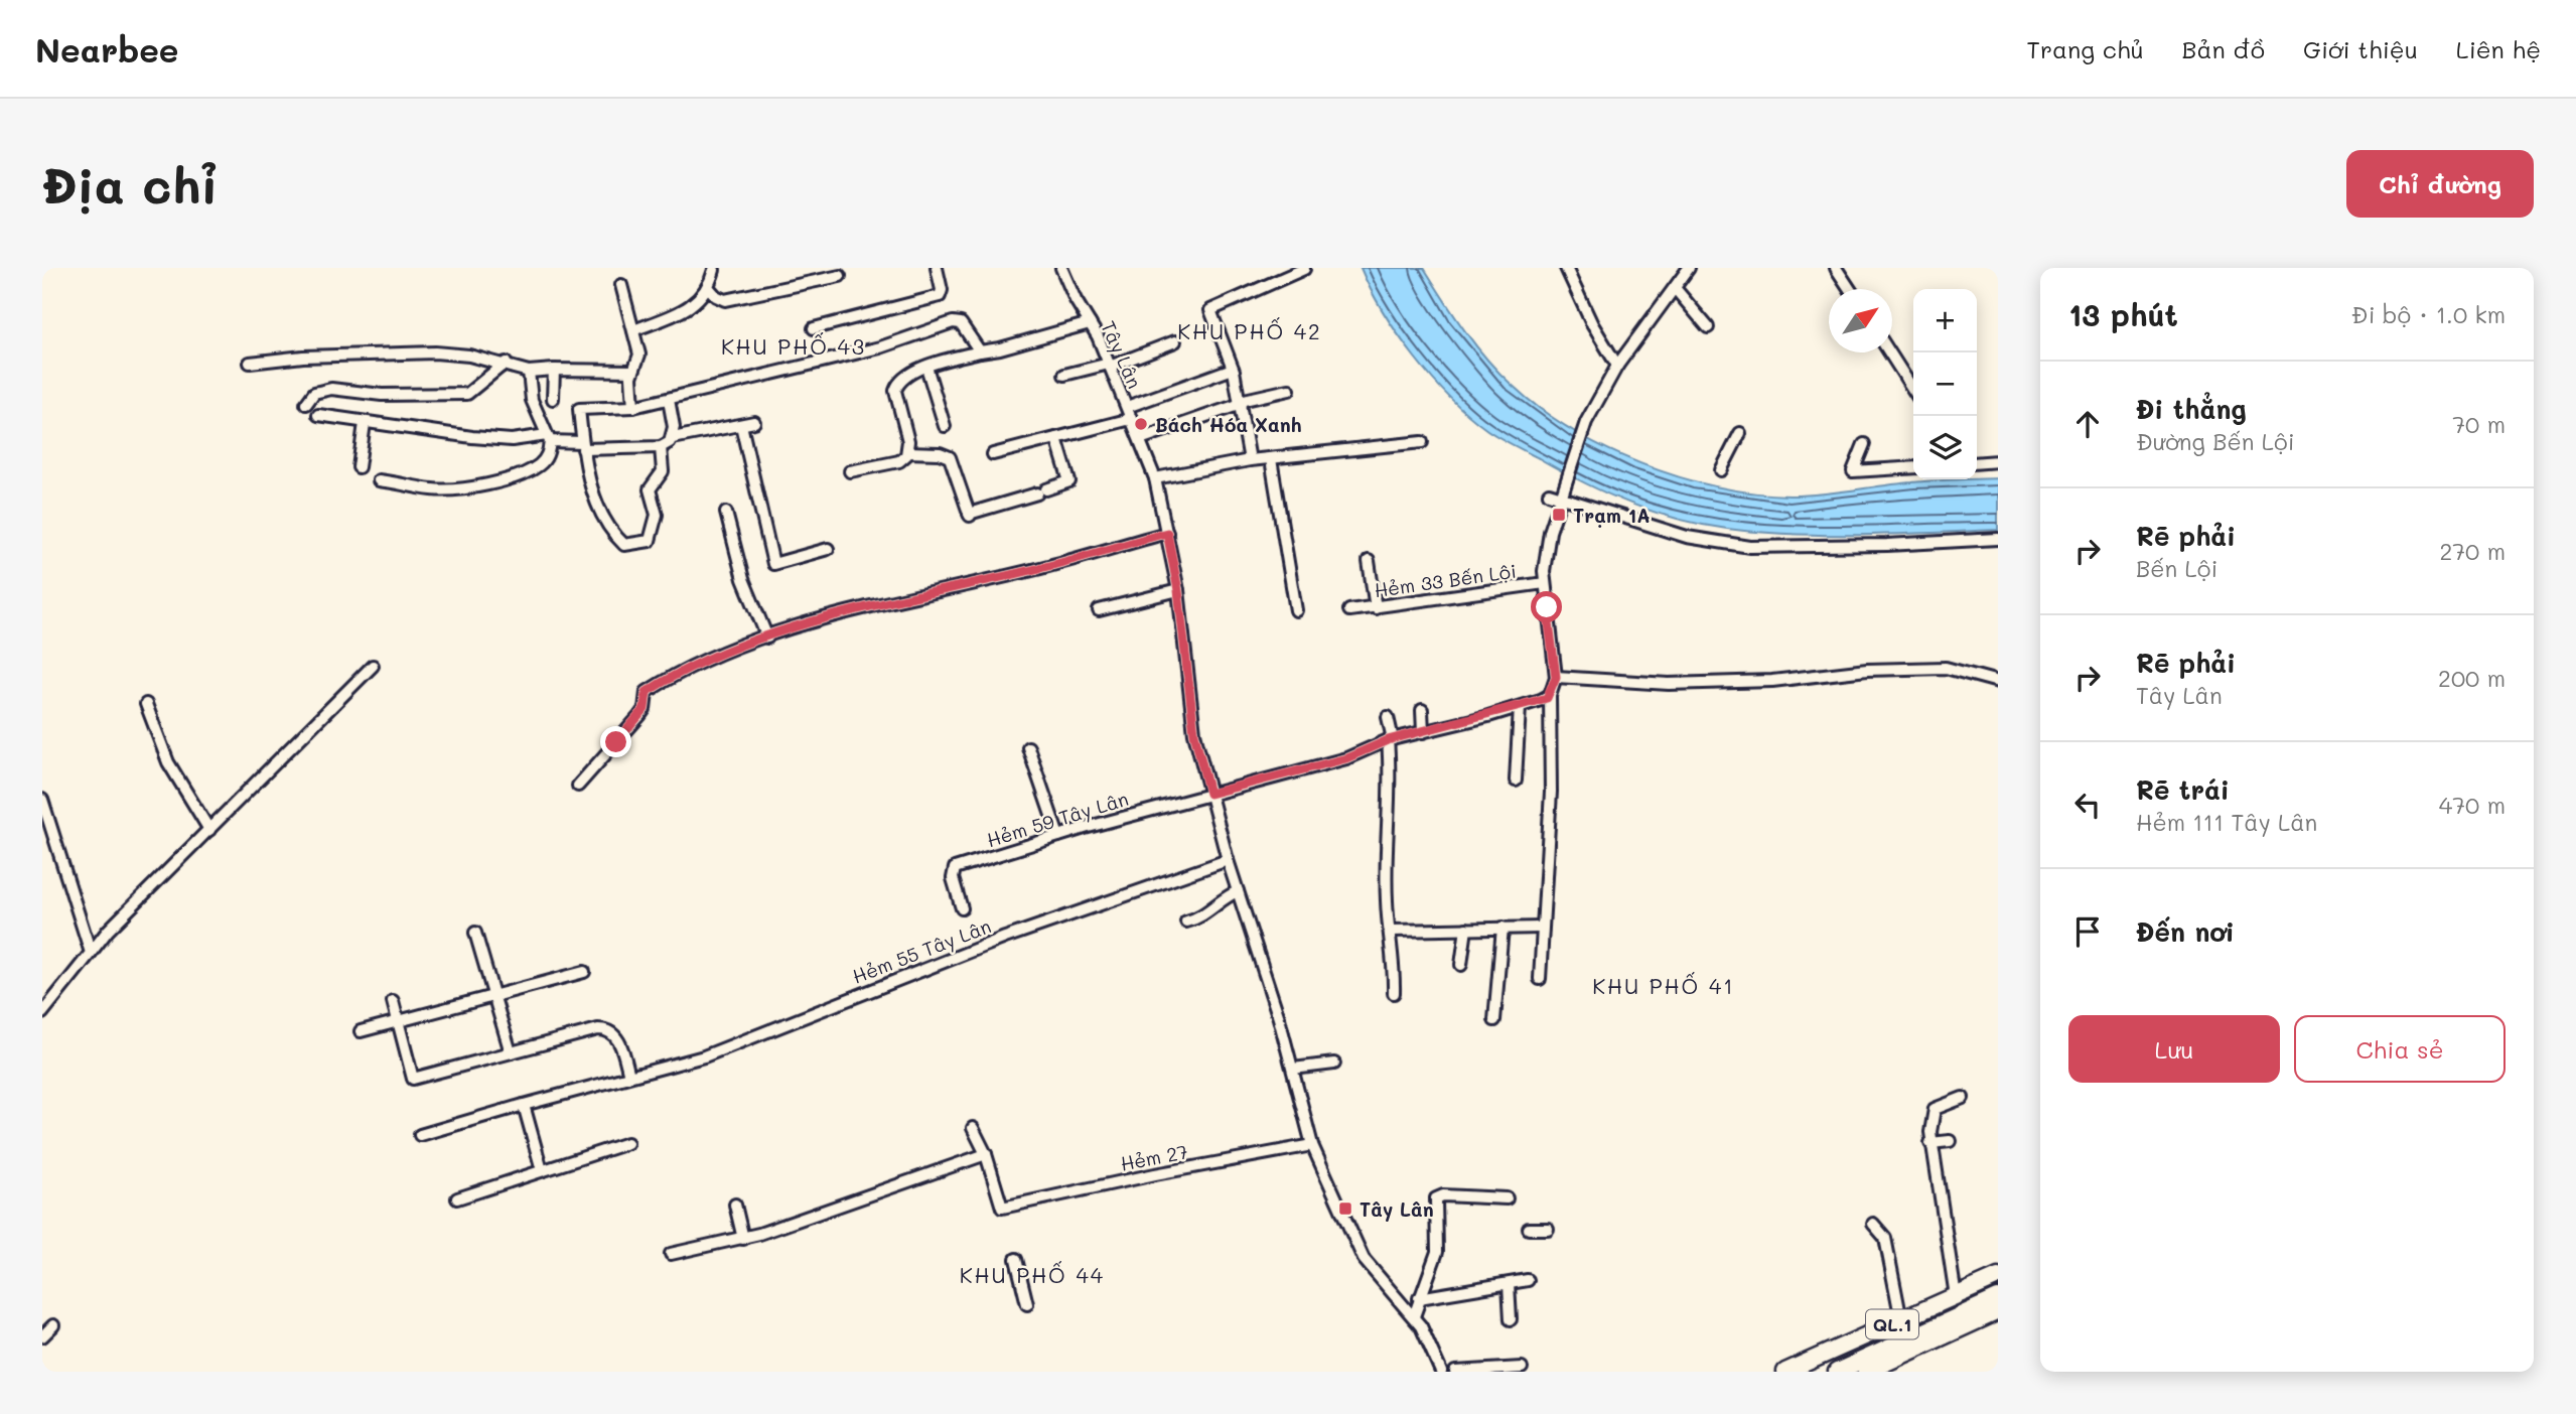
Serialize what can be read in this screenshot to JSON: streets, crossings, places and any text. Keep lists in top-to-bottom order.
{
  "streets": {
    "highway": ["QL.1"],
    "street": [
      "Tây Lân",
      "Hẻm 33 Bến Lội",
      "Hẻm 59 Tây Lân",
      "Hẻm 55 Tây Lân",
      "Hẻm 27"
    ]
  },
  "crossings": [
    ["Tây Lân", "Hẻm 59 Tây Lân"],
    ["Tây Lân", "Hẻm 55 Tây Lân"],
    ["Tây Lân", "Hẻm 27"]
  ],
  "districts": [
    "KHU PHỐ 42",
    "KHU PHỐ 43",
    "KHU PHỐ 41",
    "KHU PHỐ 44"
  ],
  "places": {
    "other": ["Bách Hóa Xanh"],
    "transit": ["Trạm 1A", "Tây Lân"]
  },
  "north": "top right",
  "page": {
    "header": "Nearbee",
    "nav": [
      "Trang chủ",
      "Bản đồ",
      "Giới thiệu",
      "Liên hệ"
    ],
    "buttons": [
      "Chỉ đường",
      ["Lưu", "Chia sẻ"]
    ],
    "title": "Địa chỉ",
    "heading": ["13 phút", "Đi bộ · 1.0 km"],
    "map_buttons": ["+", "−"],
    "list": [
      ["Đi thẳng", "Đường Bến Lội", "70 m"],
      ["Rẽ phải", "Bến Lội", "270 m"],
      ["Rẽ phải", "Tây Lân", "200 m"],
      ["Rẽ trái", "Hẻm 111 Tây Lân", "470 m"],
      "Đến nơi"
    ]
  }
}
